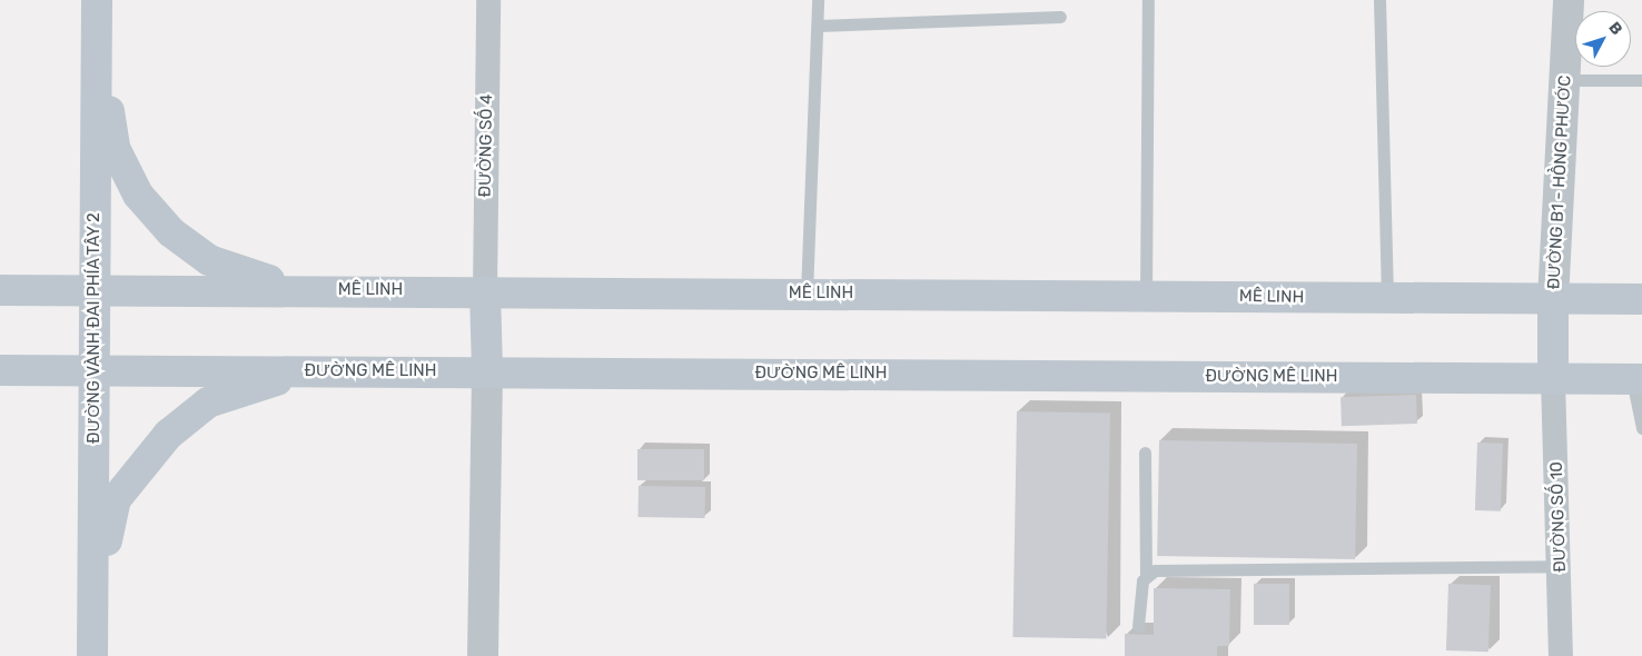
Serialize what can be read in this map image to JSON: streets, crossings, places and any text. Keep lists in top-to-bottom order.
{
  "streets": {
    "main road": ["MÊ LINH", "ĐƯỜNG VÀNH ĐAI PHÍA TÂY 2", "ĐƯỜNG MÊ LINH"],
    "street": ["ĐƯỜNG SỐ 4", "ĐƯỜNG B1 - HỒNG PHƯỚC", "ĐƯỜNG SỐ 10"]
  },
  "crossings": [
    ["ĐƯỜNG SỐ 4", "MÊ LINH"],
    ["ĐƯỜNG B1 - HỒNG PHƯỚC", "MÊ LINH"],
    ["MÊ LINH", "ĐƯỜNG VÀNH ĐAI PHÍA TÂY 2"],
    ["ĐƯỜNG VÀNH ĐAI PHÍA TÂY 2", "ĐƯỜNG MÊ LINH"],
    ["ĐƯỜNG MÊ LINH", "ĐƯỜNG SỐ 10"]
  ],
  "north": "top right"
}
